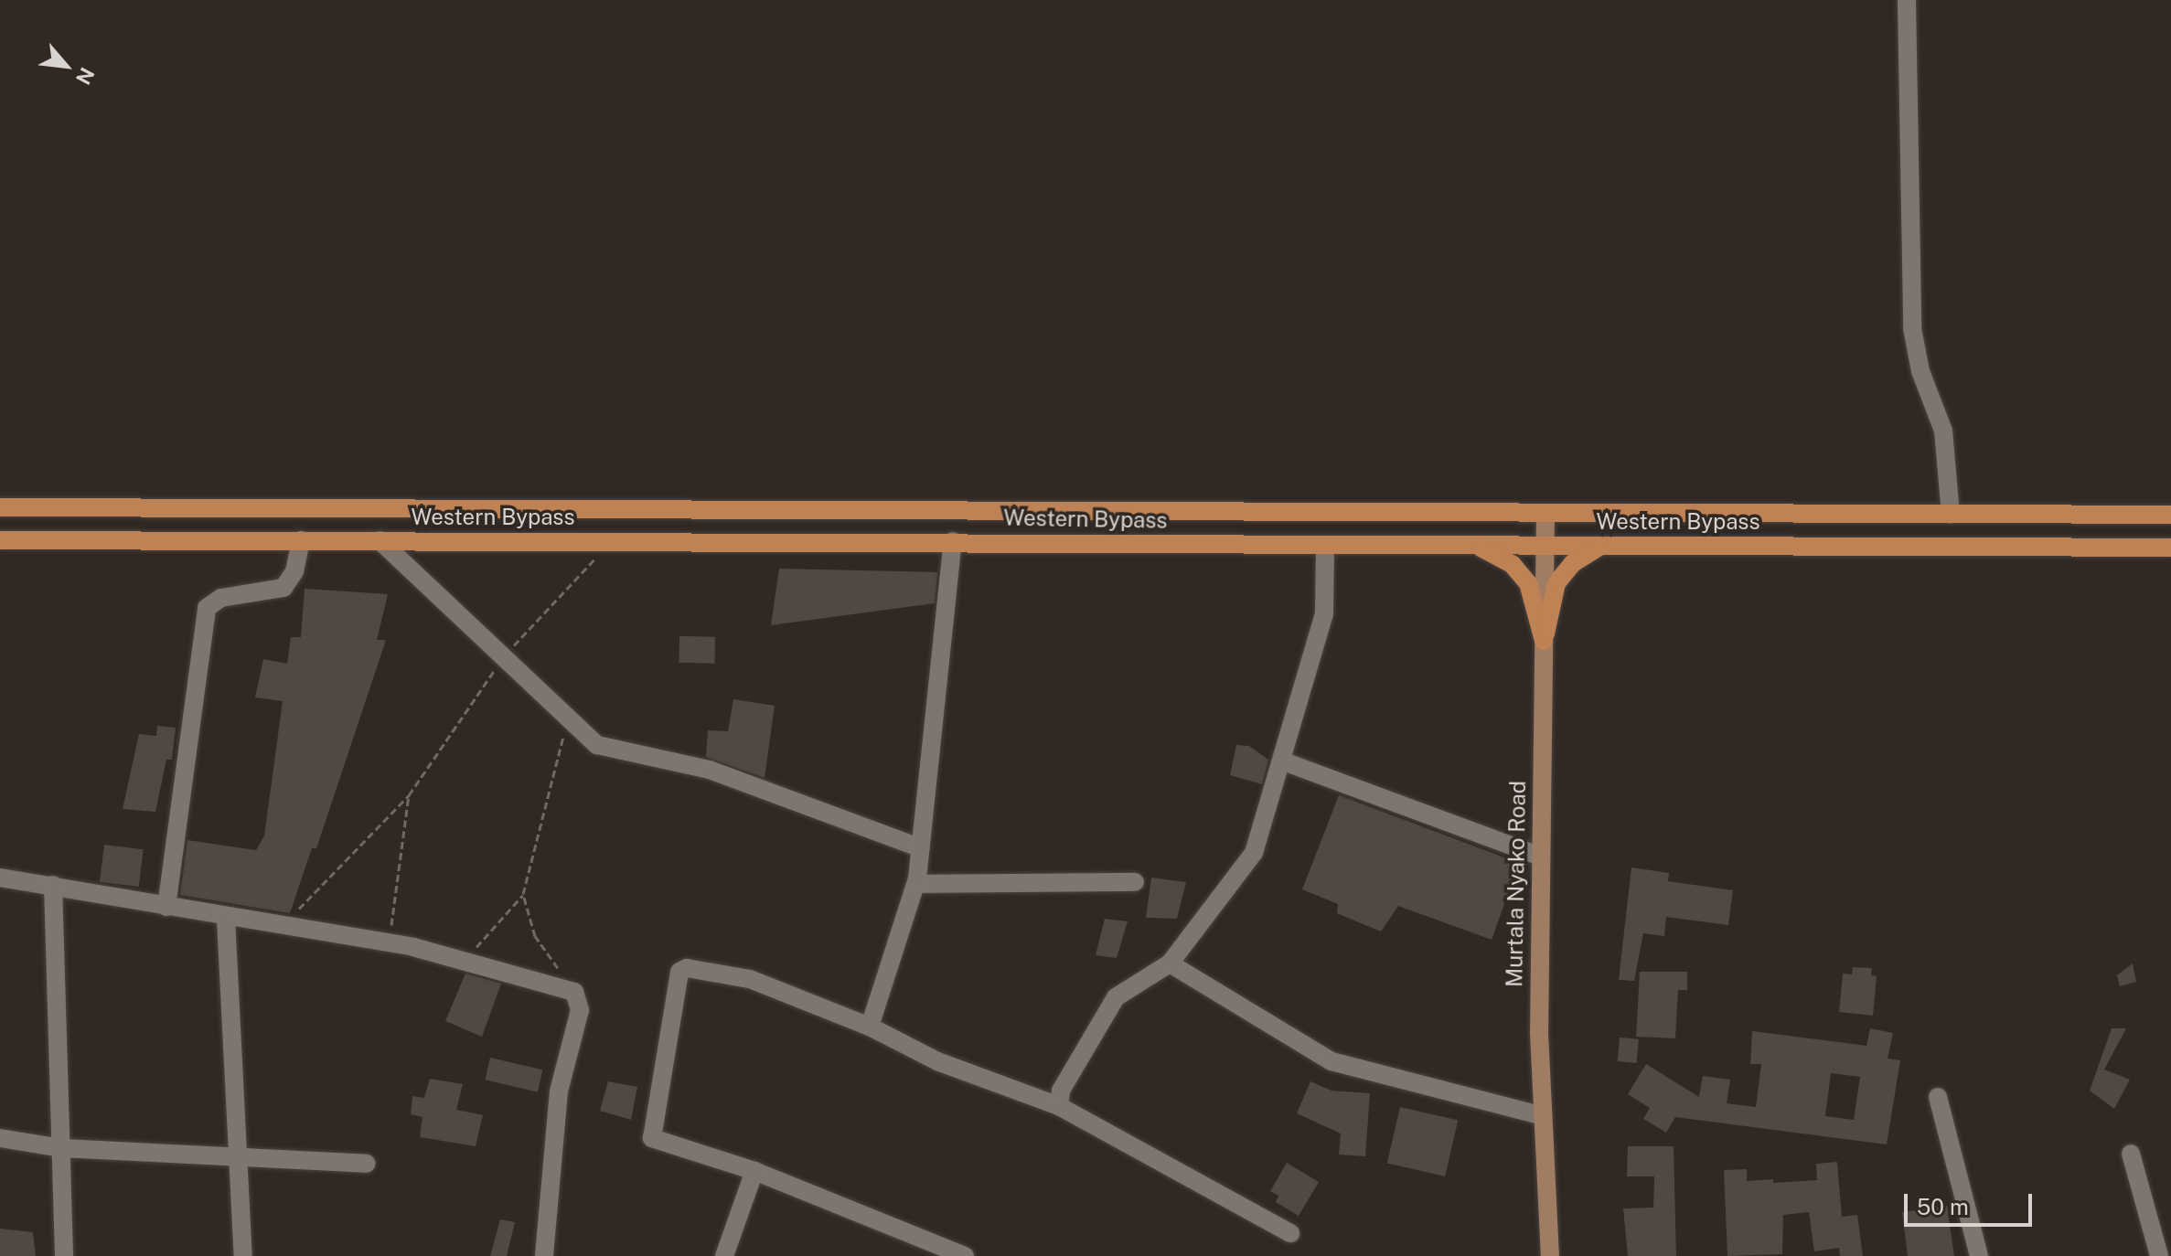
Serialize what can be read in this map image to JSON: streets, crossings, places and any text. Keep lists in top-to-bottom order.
{
  "streets": {
    "main road": ["Western Bypass"],
    "street": ["Murtala Nyako Road"]
  },
  "crossings": [
    ["Western Bypass", "Murtala Nyako Road"]
  ],
  "scale_bar": "50 m",
  "north": "bottom right"
}
